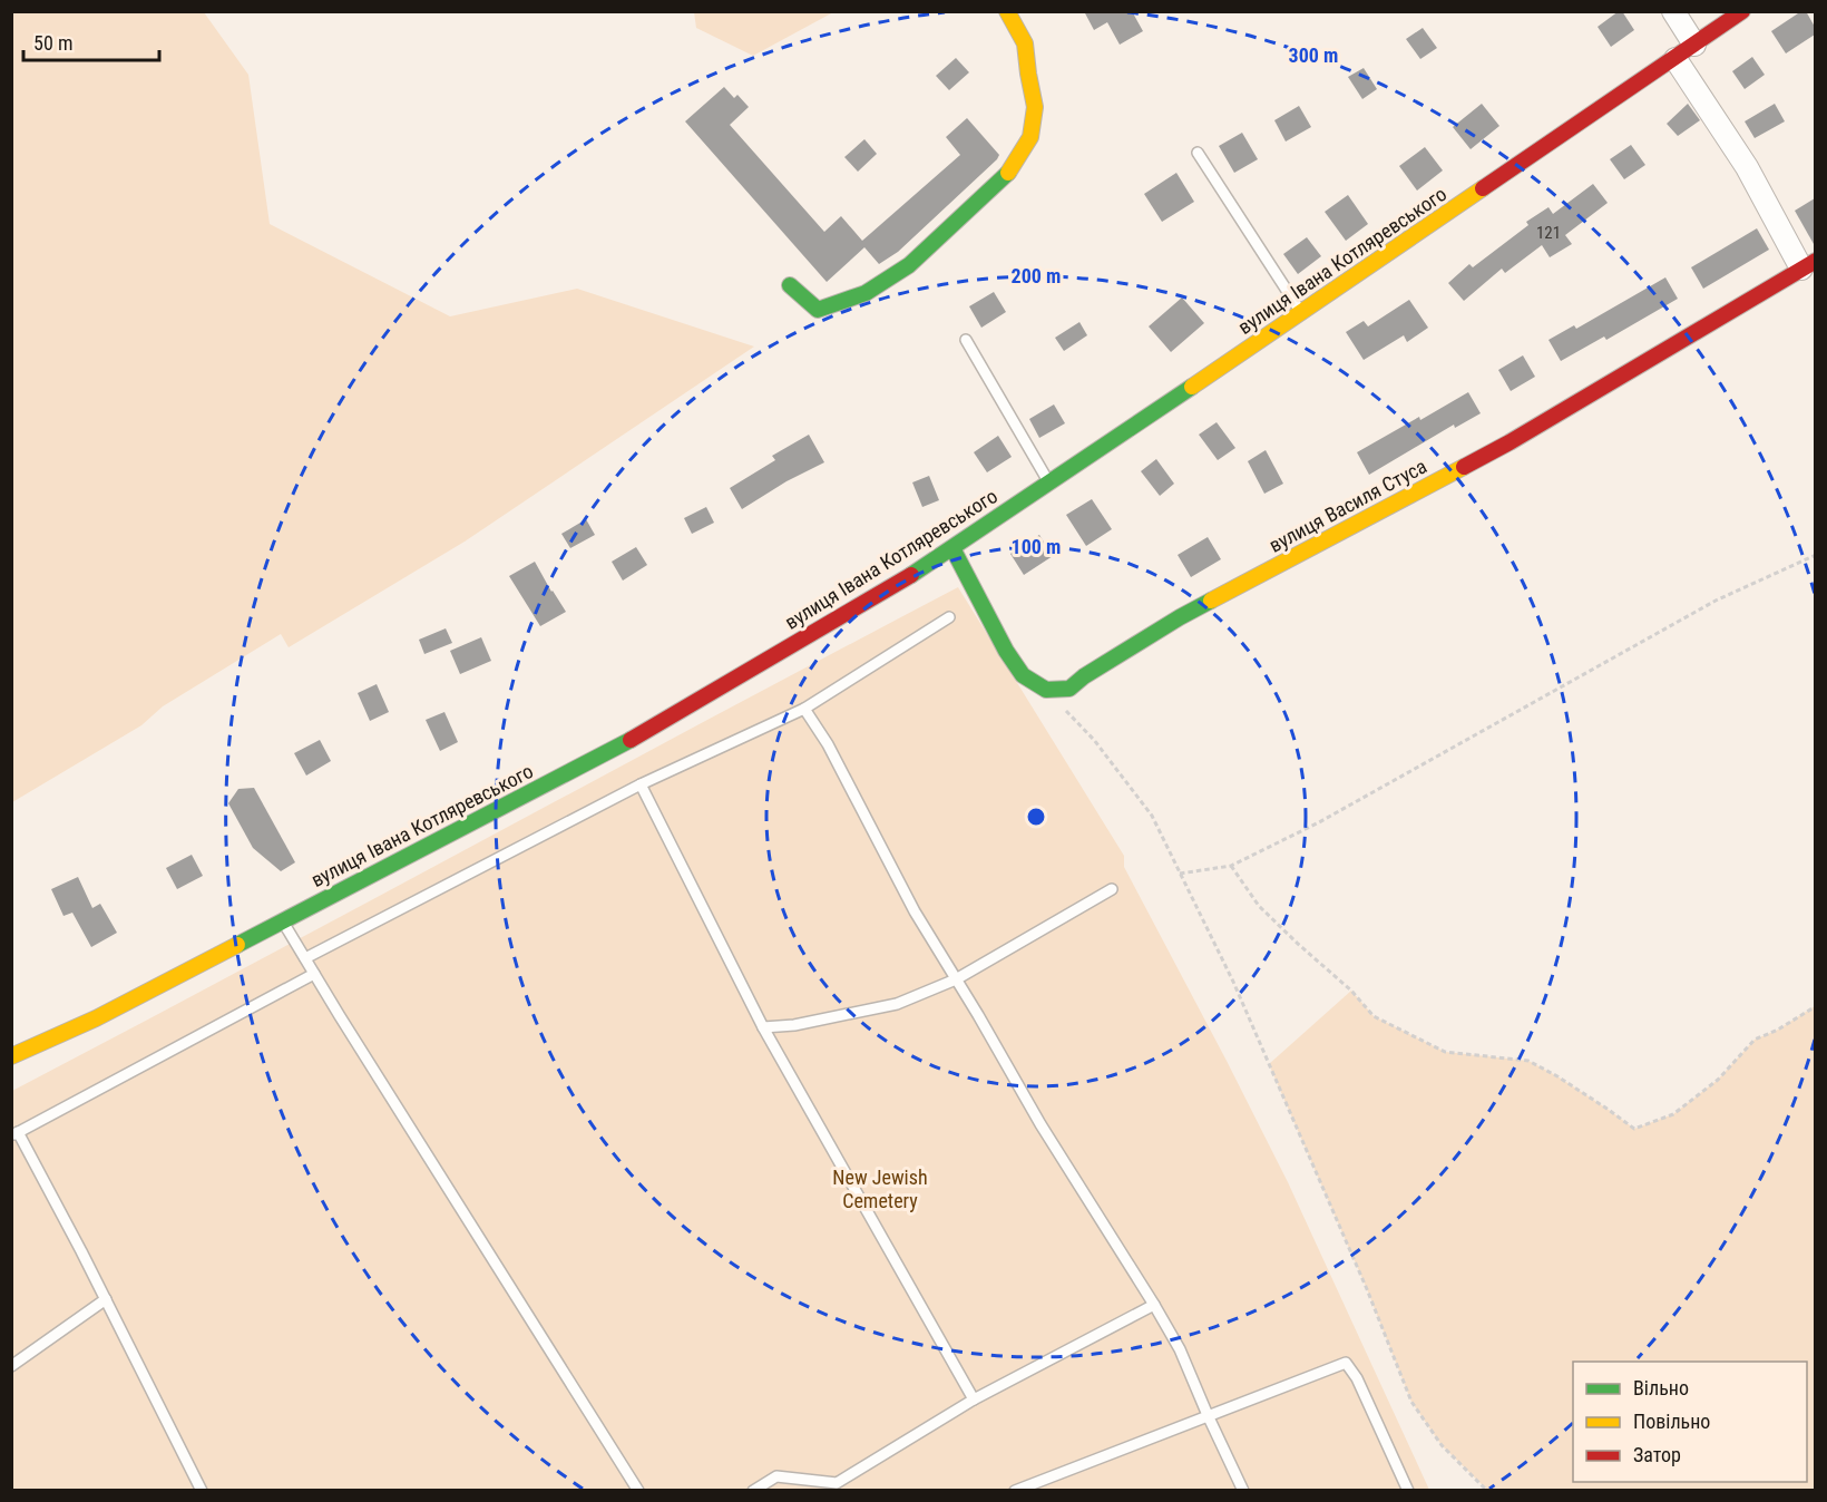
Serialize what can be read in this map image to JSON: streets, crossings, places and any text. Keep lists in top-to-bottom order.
{
  "streets": {
    "street": ["вулиця Івана Котляревського", "вулиця Василя Стуса"]
  },
  "parks": ["New Jewish Cemetery"],
  "house_numbers": ["121"],
  "legend": ["Вільно", "Повільно", "Затор"],
  "scale_bar": "50 m",
  "rings": ["300 m", "200 m", "100 m"]
}
